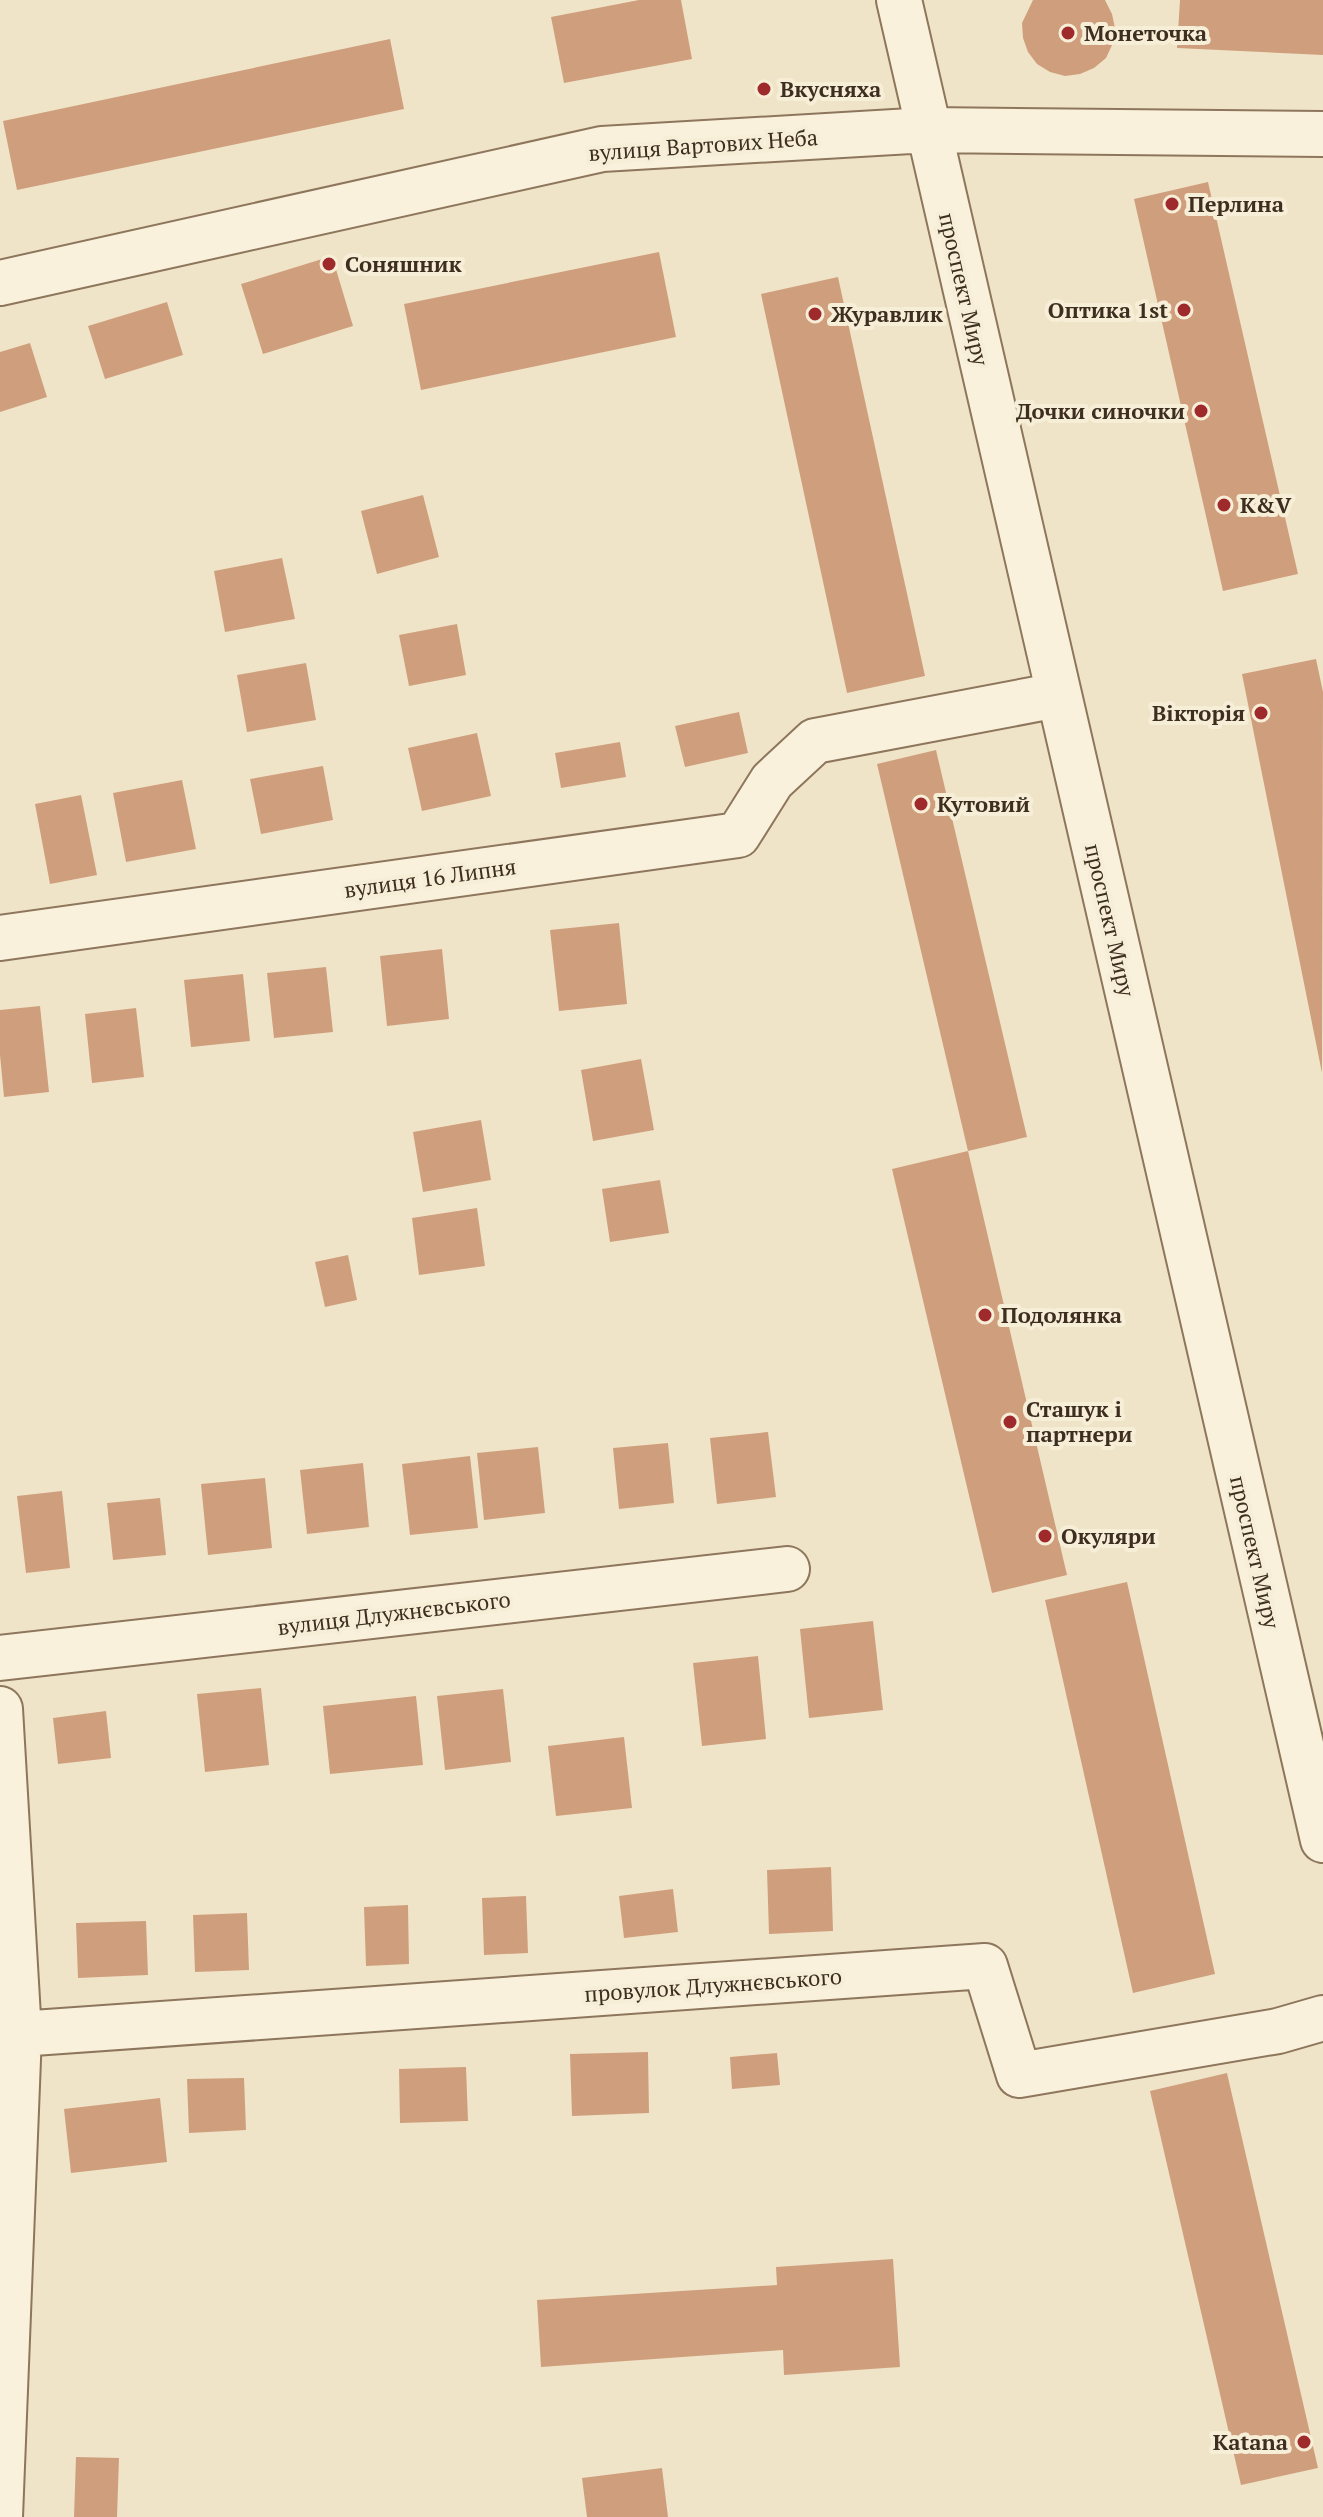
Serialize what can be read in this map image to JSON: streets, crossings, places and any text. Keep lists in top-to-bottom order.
{
  "streets": {
    "street": [
      "вулиця Вартових Неба",
      "проспект Миру",
      "вулиця 16 Липня",
      "вулиця Длужнєвського",
      "провулок Длужнєвського"
    ]
  },
  "crossings": [
    ["вулиця Вартових Неба", "проспект Миру"],
    ["проспект Миру", "вулиця 16 Липня"]
  ],
  "places": [
    "Монеточка",
    "Вкусняха",
    "Перлина",
    "Соняшник",
    "Оптика 1st",
    "Журавлик",
    "Дочки синочки",
    "K&V",
    "Вікторія",
    "Кутовий",
    "Подолянка",
    "Сташук і партнери",
    "Окуляри",
    "Katana"
  ]
}
